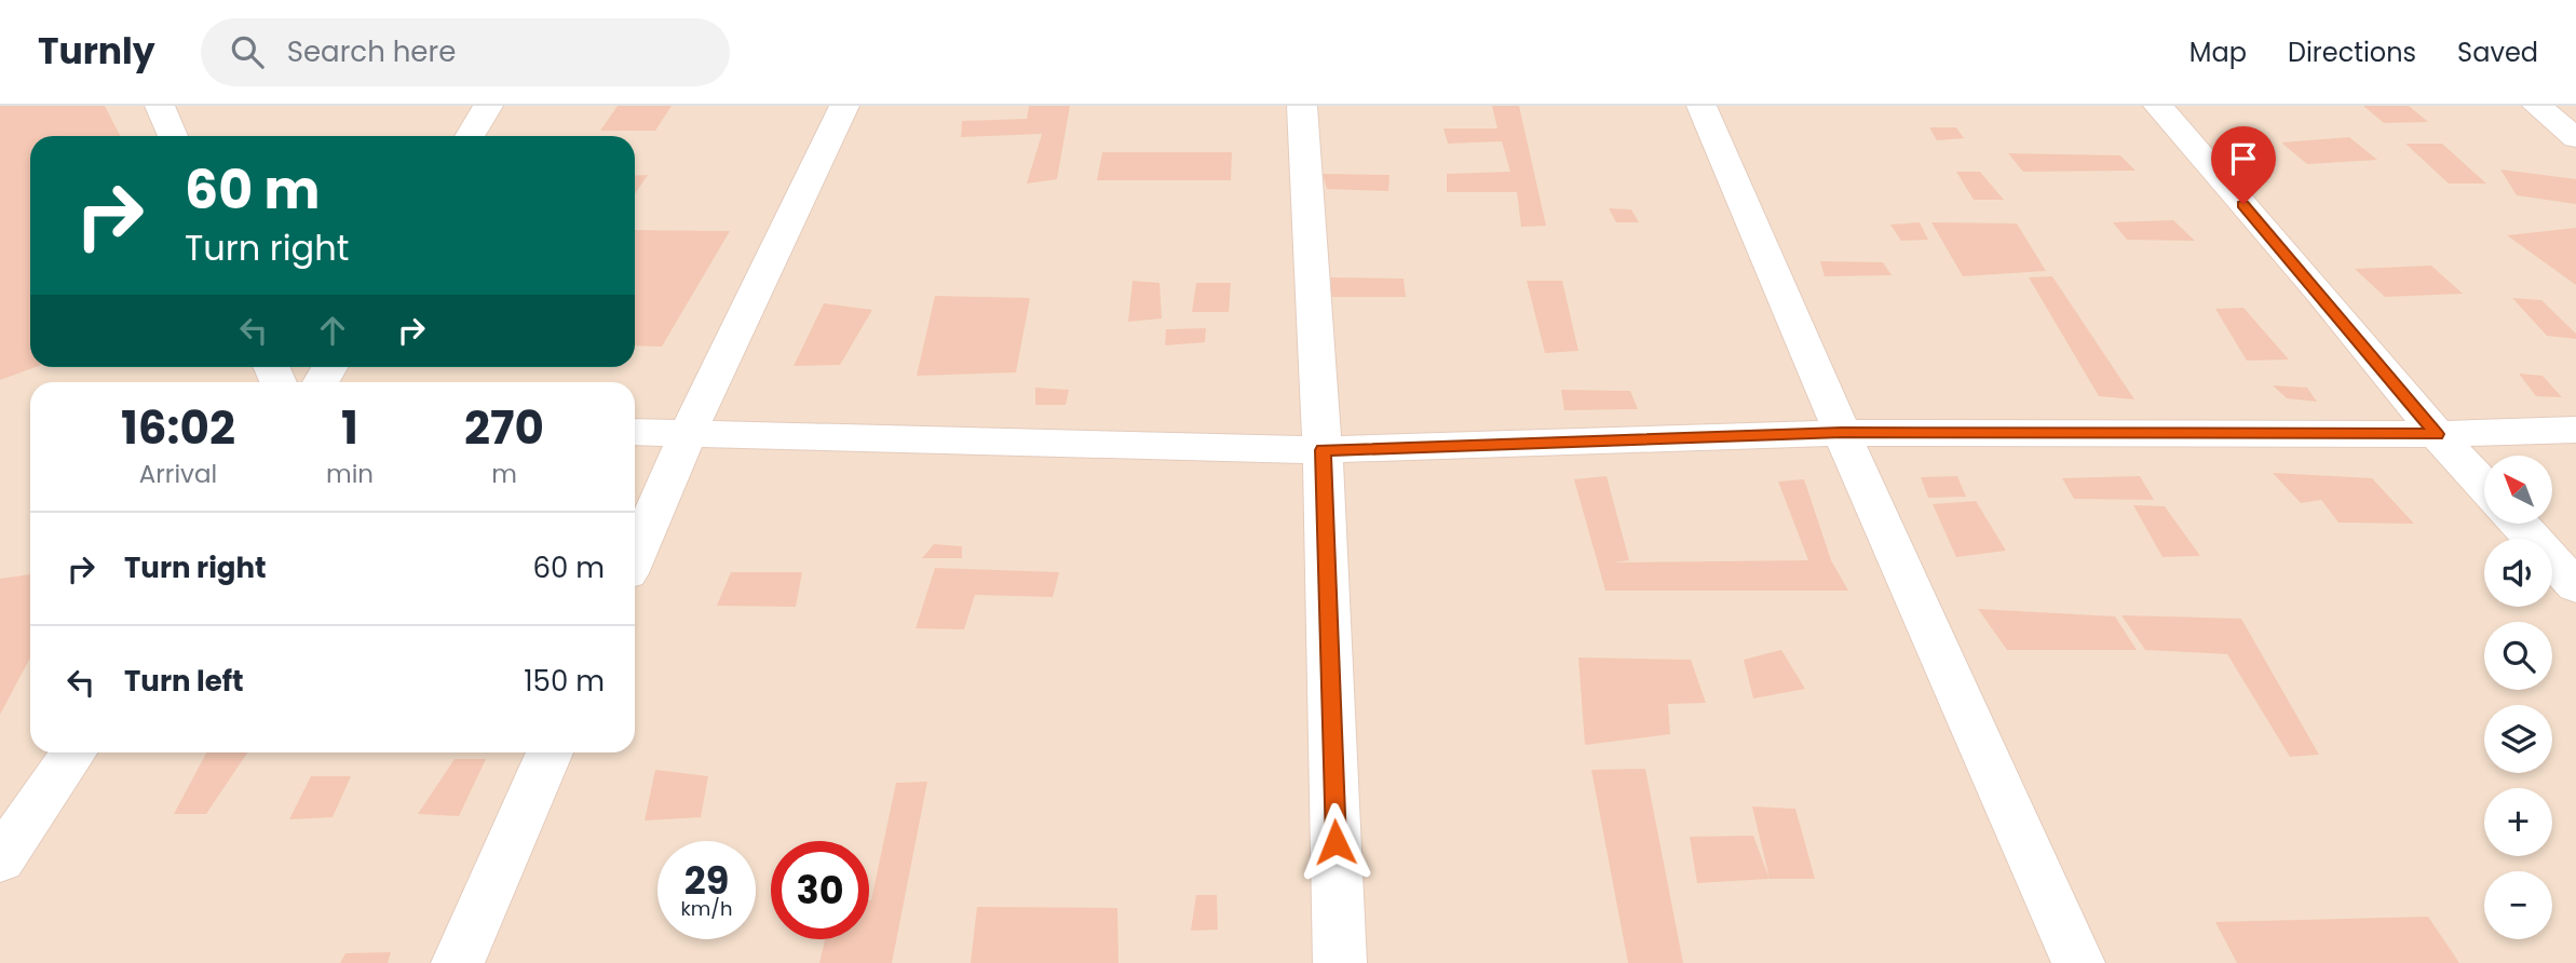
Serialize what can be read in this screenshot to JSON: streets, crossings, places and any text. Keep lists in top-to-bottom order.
{
  "north": "top left",
  "page": {
    "header": "Turnly",
    "search": "Search here",
    "nav": ["Map", "Directions", "Saved"],
    "turn": ["60 m", "Turn right"],
    "eta": [
      "16:02",
      "Arrival",
      "1",
      "min",
      "270",
      "m"
    ],
    "map_buttons": ["+", "−"],
    "list": [
      {
        "name": "Turn right",
        "value": "60 m"
      },
      {
        "name": "Turn left",
        "value": "150 m"
      }
    ],
    "speed": "29 km/h",
    "limit": "30"
  }
}
